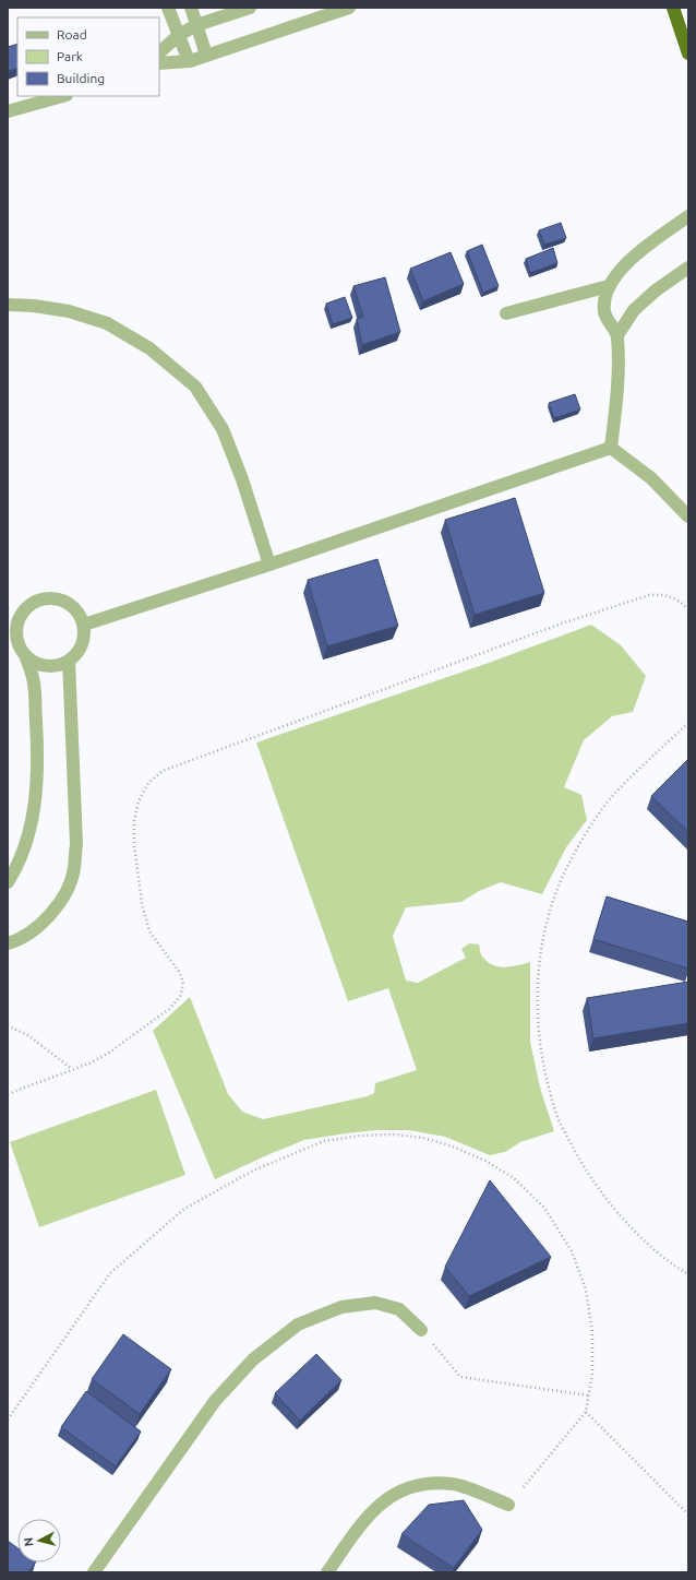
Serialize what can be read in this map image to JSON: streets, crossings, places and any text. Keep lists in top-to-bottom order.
{
  "legend": ["Road", "Park", "Building"],
  "north": "left"
}
